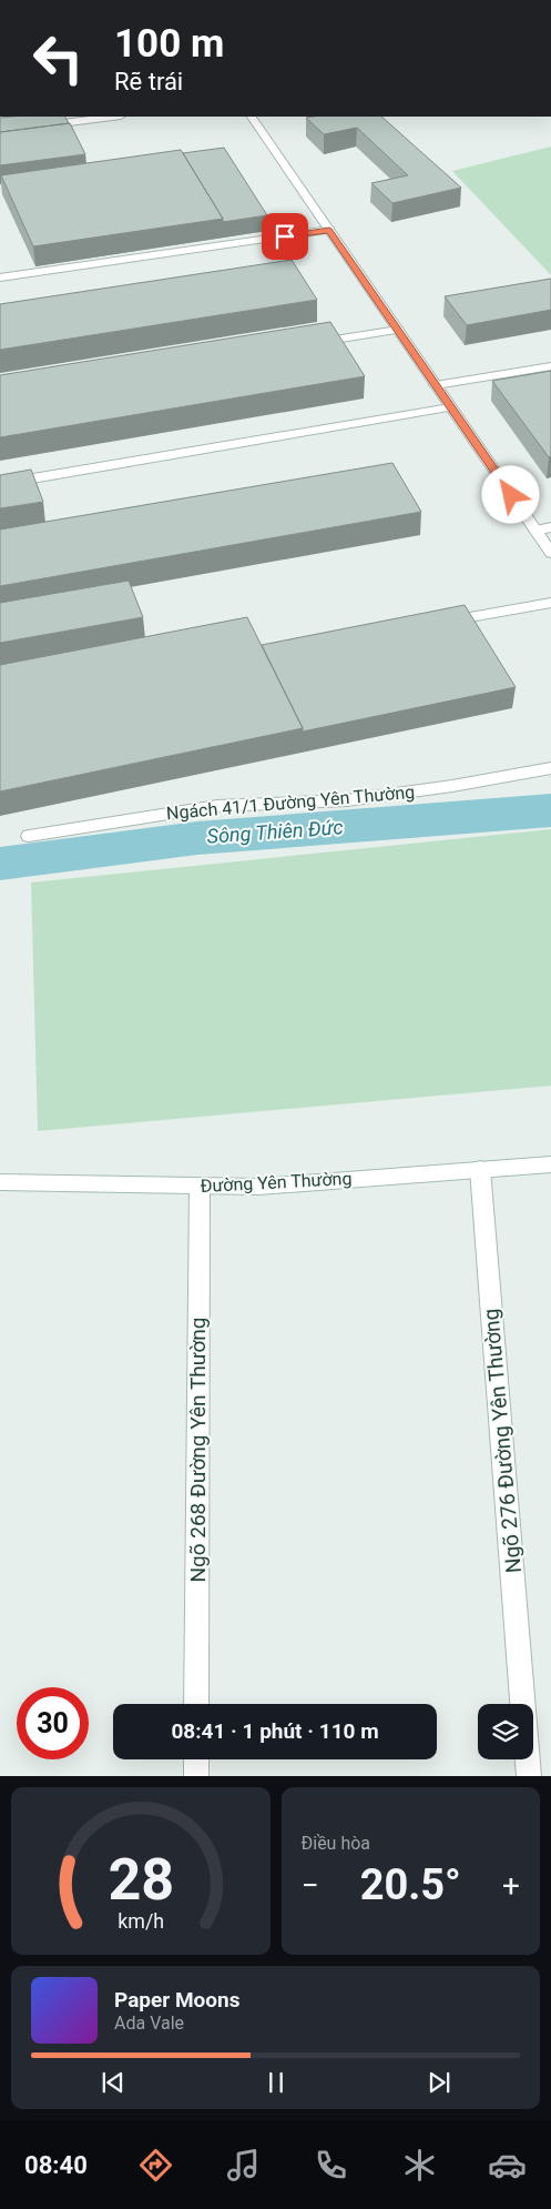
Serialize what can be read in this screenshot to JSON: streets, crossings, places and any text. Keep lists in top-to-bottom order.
{
  "streets": {
    "street": [
      "Ngách 41/1 Đường Yên Thường",
      "Đường Yên Thường",
      "Ngõ 276 Đường Yên Thường",
      "Ngõ 268 Đường Yên Thường"
    ]
  },
  "crossings": [
    ["Đường Yên Thường", "Ngõ 276 Đường Yên Thường"],
    ["Đường Yên Thường", "Ngõ 268 Đường Yên Thường"]
  ],
  "water": ["Sông Thiên Đức"],
  "page": {
    "turn": ["100 m", "Rẽ trái"],
    "limit": "30",
    "trip": "08:41 · 1 phút · 110 m",
    "tile": "Điều hòa",
    "heat": ["−", "20.5°", "+"],
    "song": ["Paper Moons", "Ada Vale"],
    "tabs": "08:40",
    "gauge": ["28", "km/h"]
  }
}
